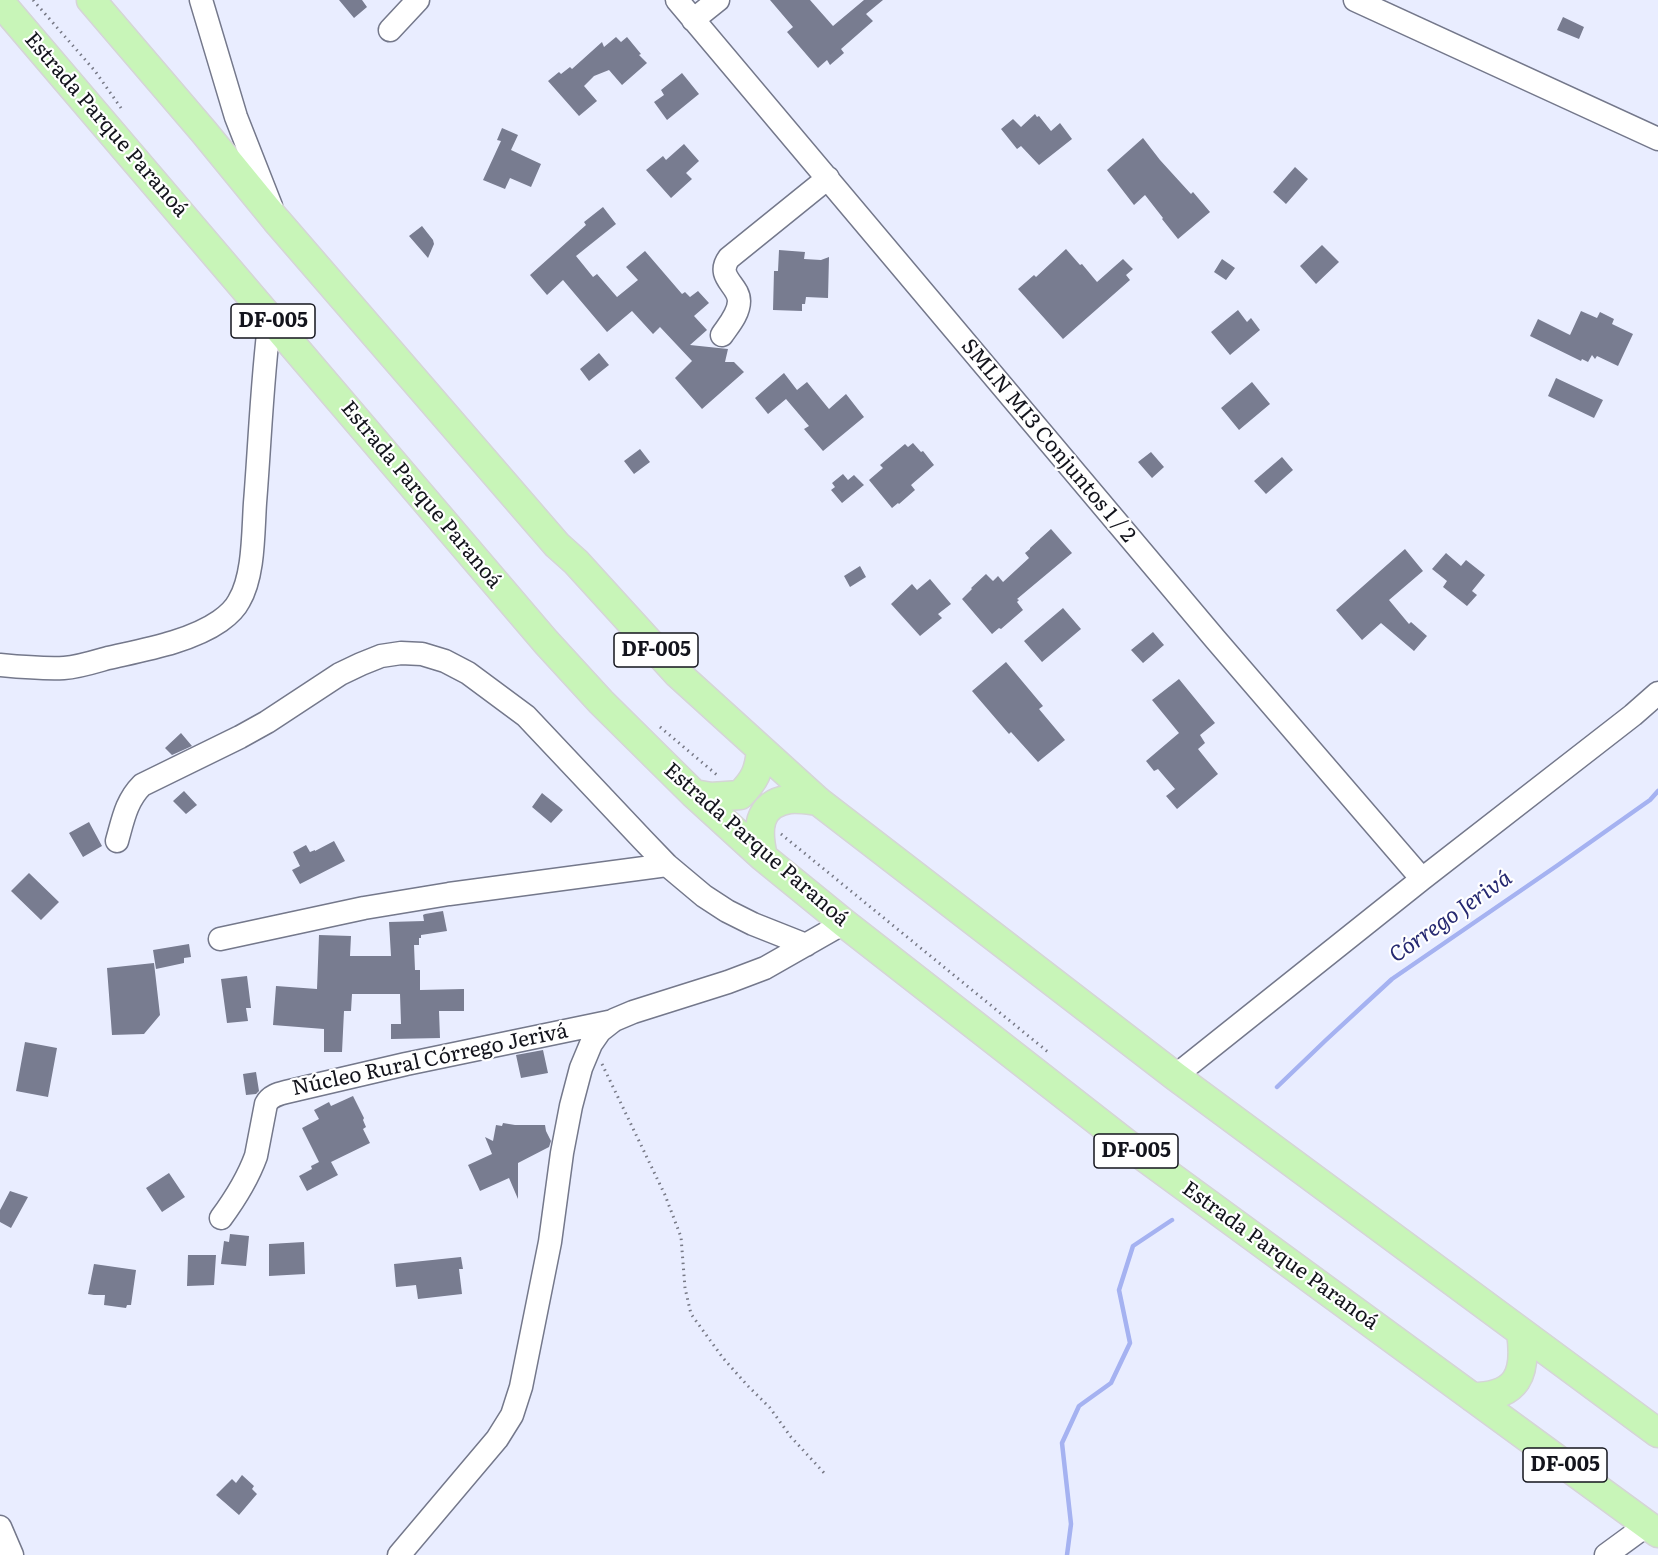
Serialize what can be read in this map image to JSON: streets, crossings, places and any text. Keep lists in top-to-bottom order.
{
  "streets": {
    "main road": ["Estrada Parque Paranoá", "DF-005"],
    "street": ["SMLN MI3 Conjuntos 1 / 2", "Núcleo Rural Córrego Jerivá"]
  },
  "water": ["Córrego Jerivá"]
}
